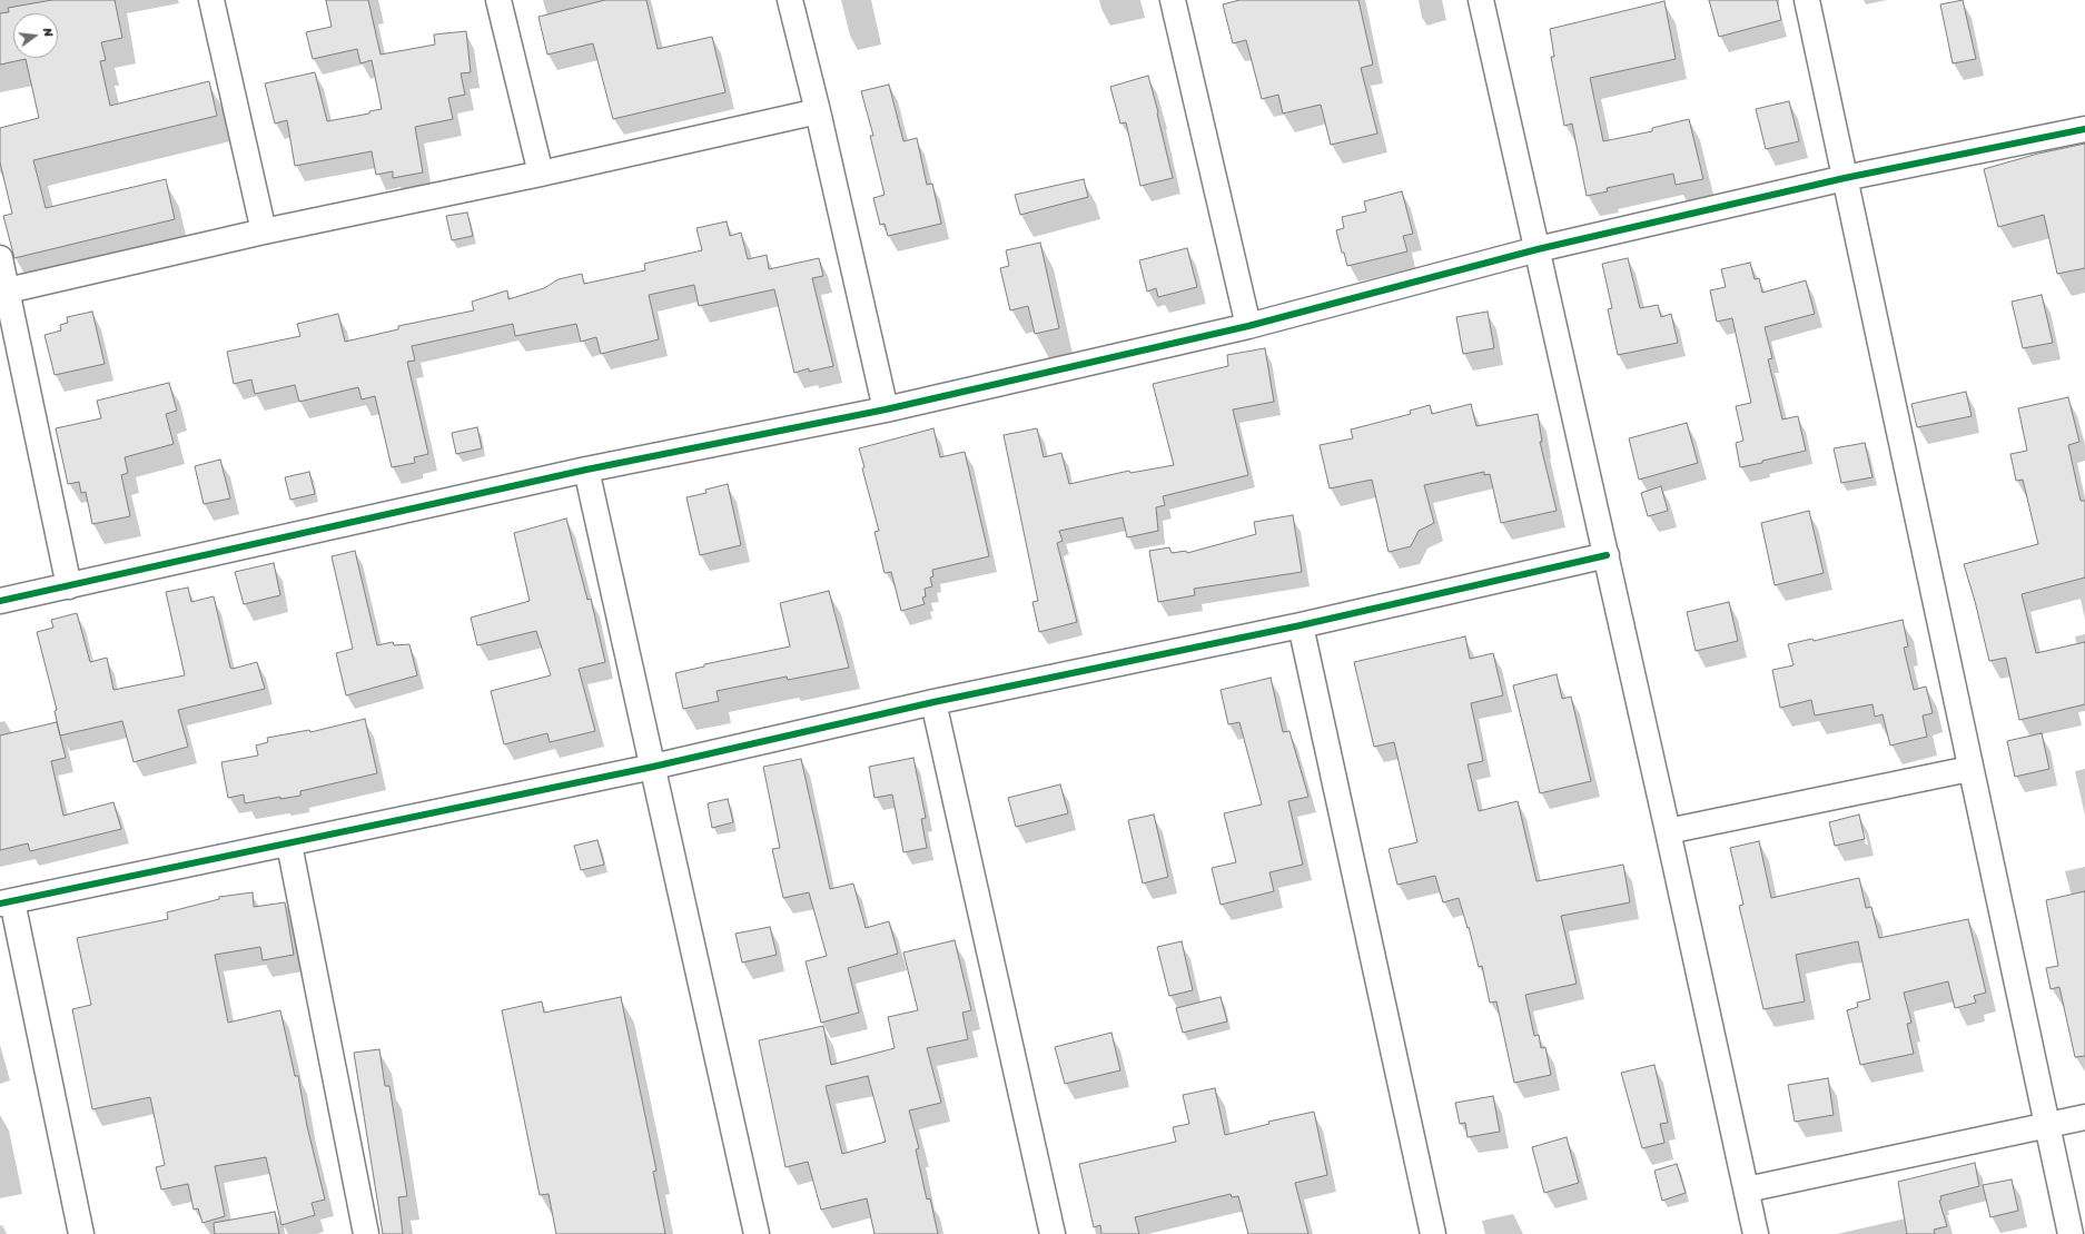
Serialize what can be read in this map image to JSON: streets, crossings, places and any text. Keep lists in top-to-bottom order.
{
  "north": "right"
}
